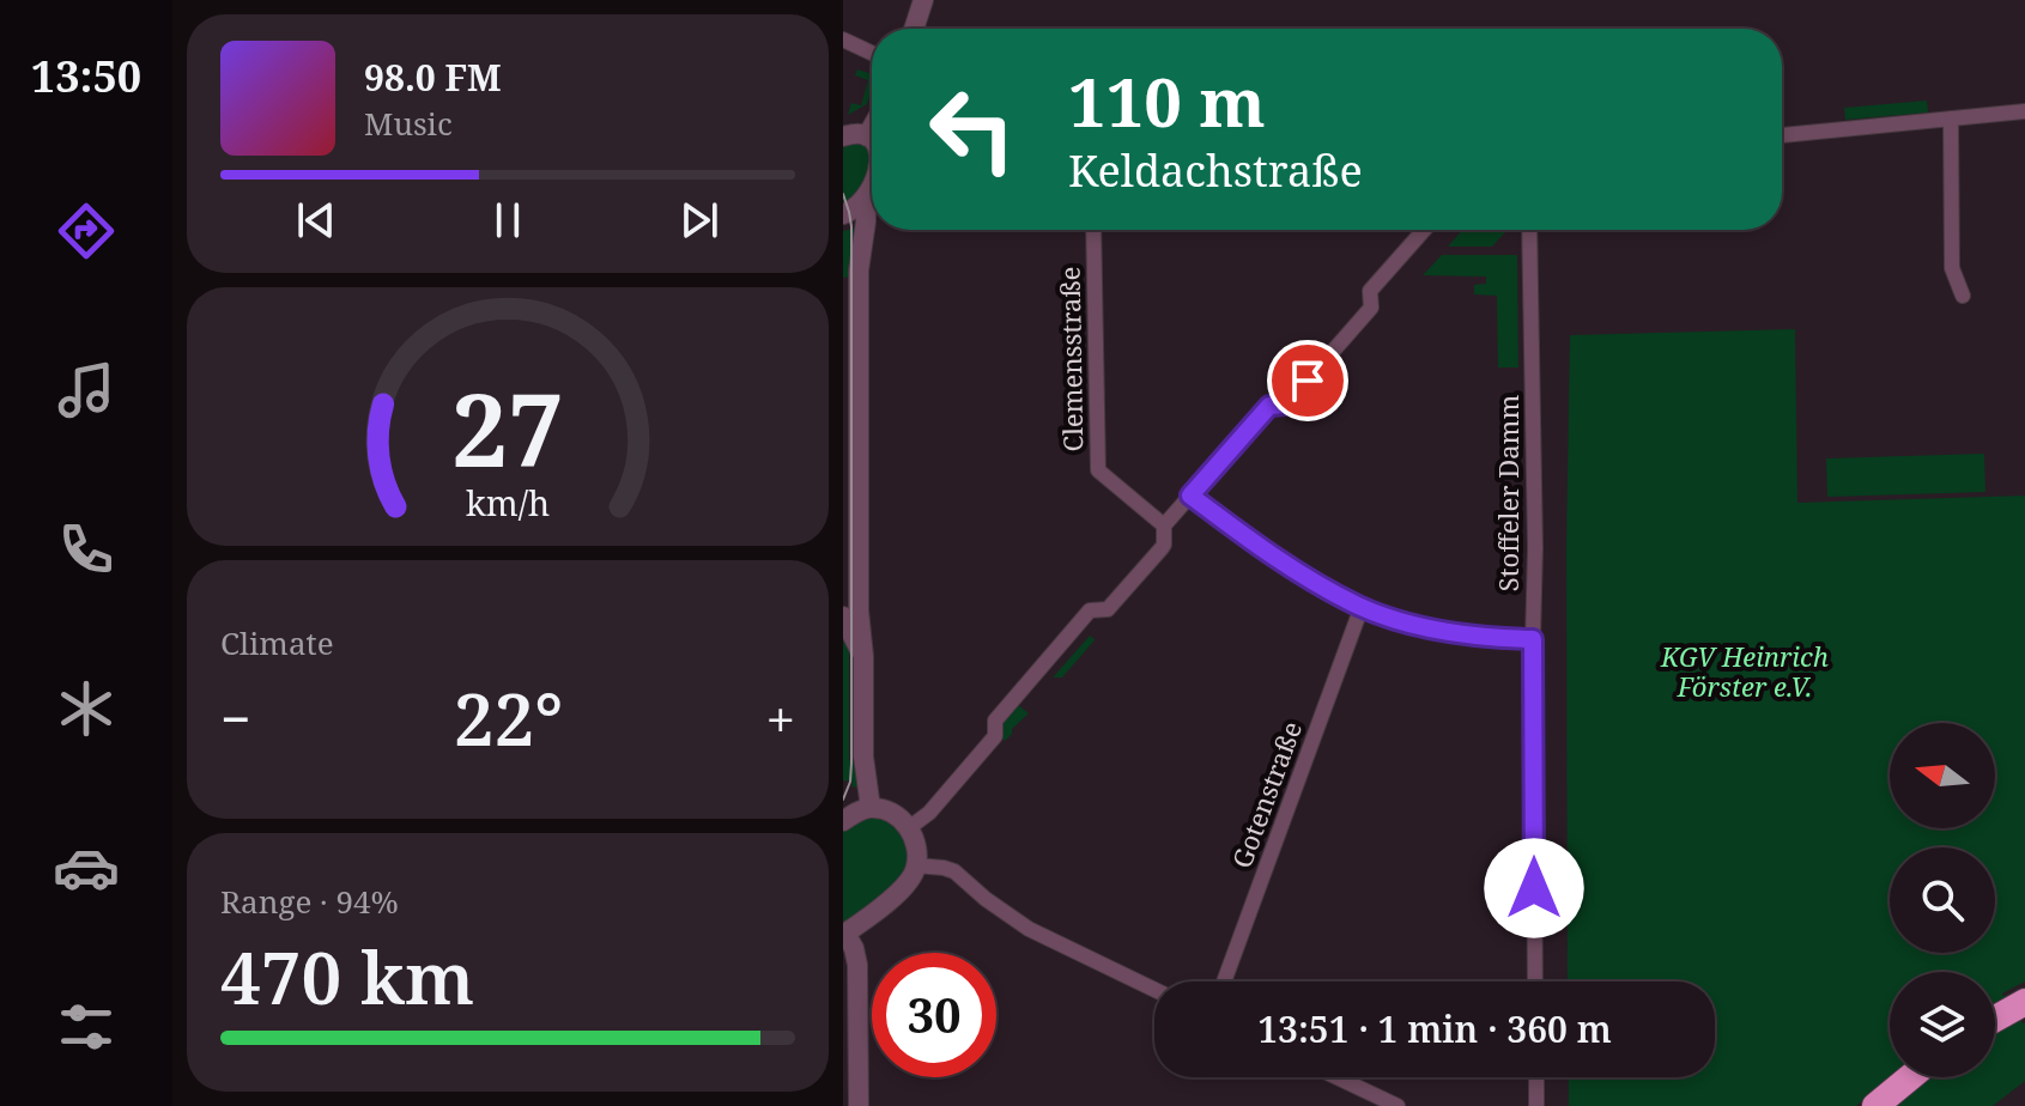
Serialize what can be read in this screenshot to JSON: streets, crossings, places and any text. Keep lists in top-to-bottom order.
{
  "streets": {
    "street": ["Clemensstraße", "Stoffeler Damm", "Gotenstraße"]
  },
  "parks": ["KGV Heinrich Förster e.V."],
  "north": "left",
  "page": {
    "tabs": "13:50",
    "turn": ["110 m", "Keldachstraße"],
    "song": ["98.0 FM", "Music"],
    "tile": [
      "Climate",
      ["Range · 94%", "470 km"]
    ],
    "heat": ["−", "22°", "+"],
    "limit": "30",
    "trip": "13:51 · 1 min · 360 m",
    "gauge": ["27", "km/h"]
  }
}
